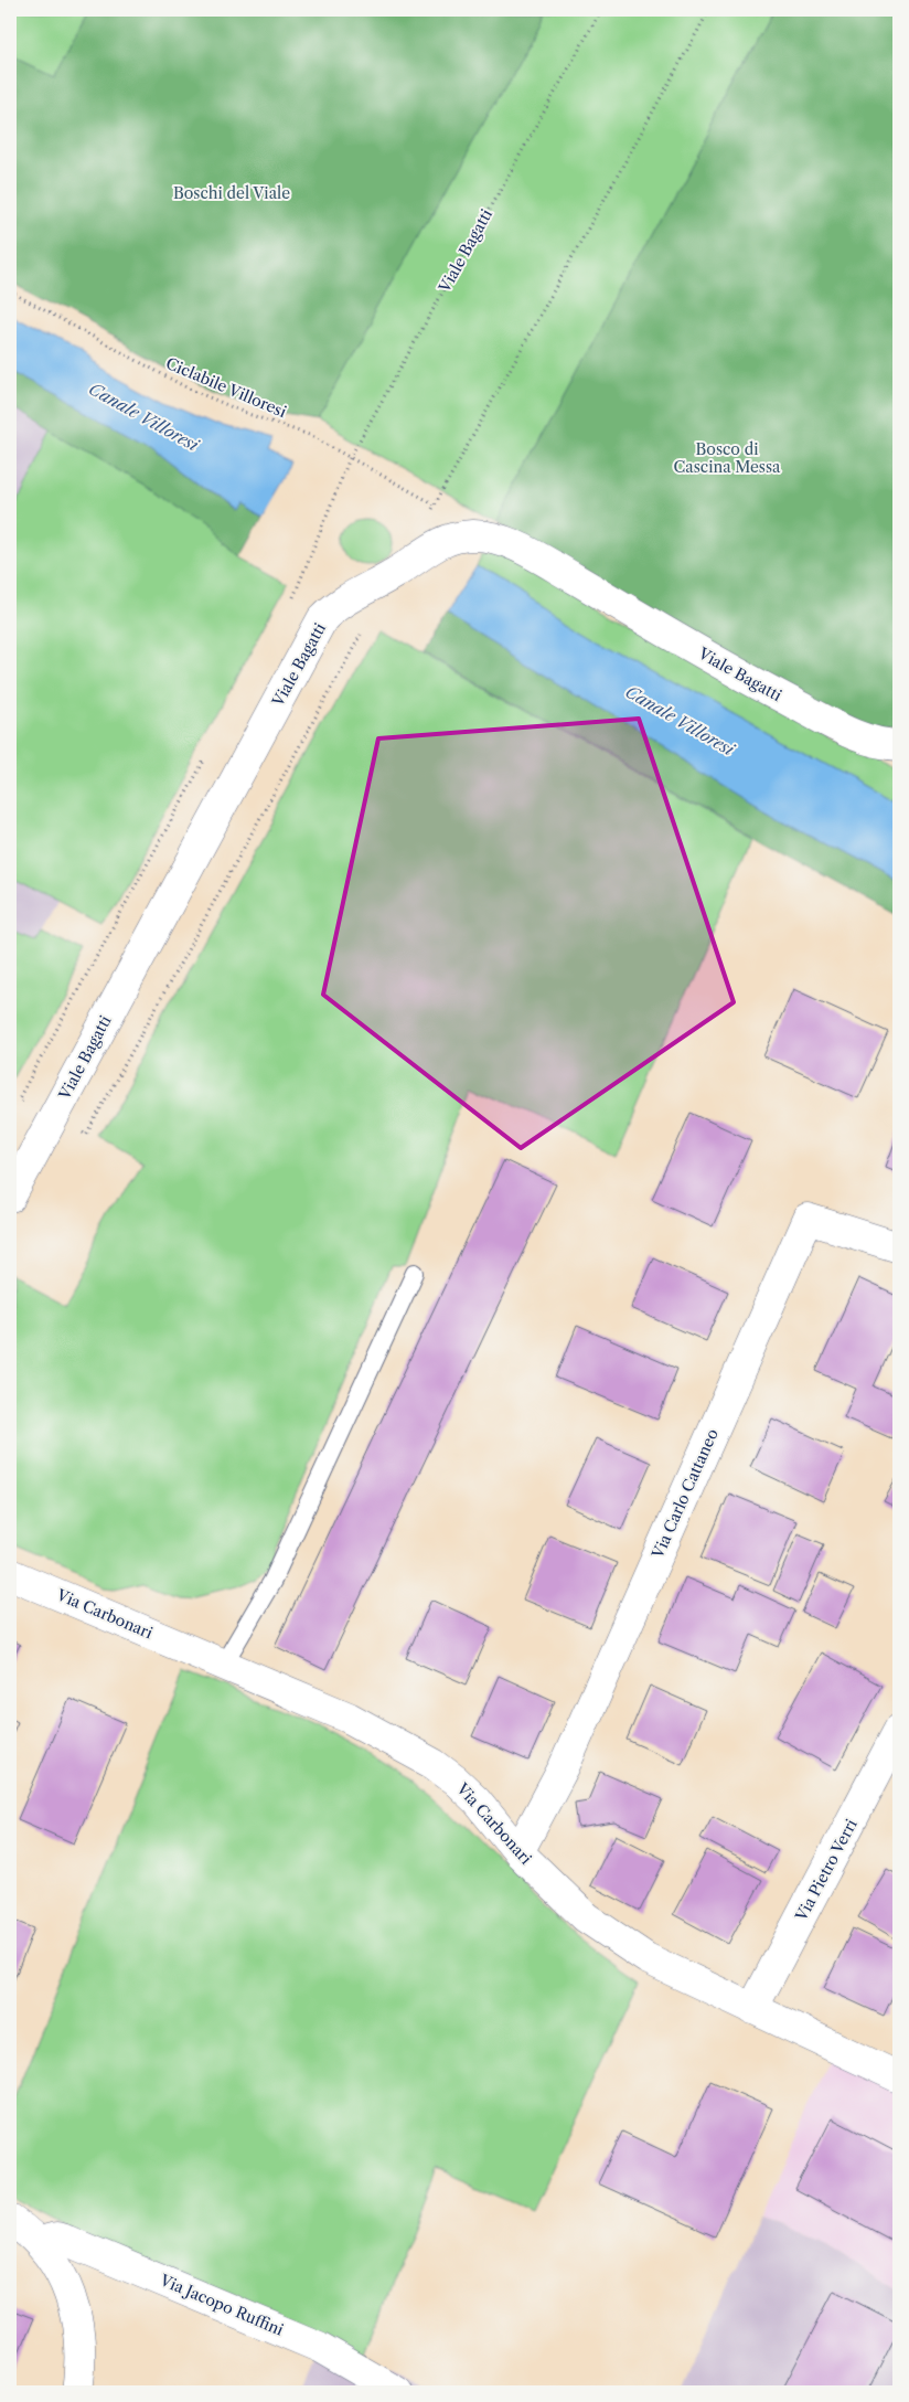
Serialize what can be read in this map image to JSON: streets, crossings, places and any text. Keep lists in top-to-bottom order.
{
  "streets": {
    "street": [
      "Viale Bagatti",
      "Via Carlo Cattaneo",
      "Via Carbonari",
      "Via Pietro Verri",
      "Via Jacopo Ruffini"
    ],
    "path": ["Ciclabile Villoresi"]
  },
  "crossings": [
    ["Viale Bagatti", "Ciclabile Villoresi"],
    ["Via Carlo Cattaneo", "Via Carbonari"],
    ["Via Carbonari", "Via Pietro Verri"]
  ],
  "water": ["Canale Villoresi"],
  "parks": ["Boschi del Viale", "Bosco di Cascina Messa"]
}
